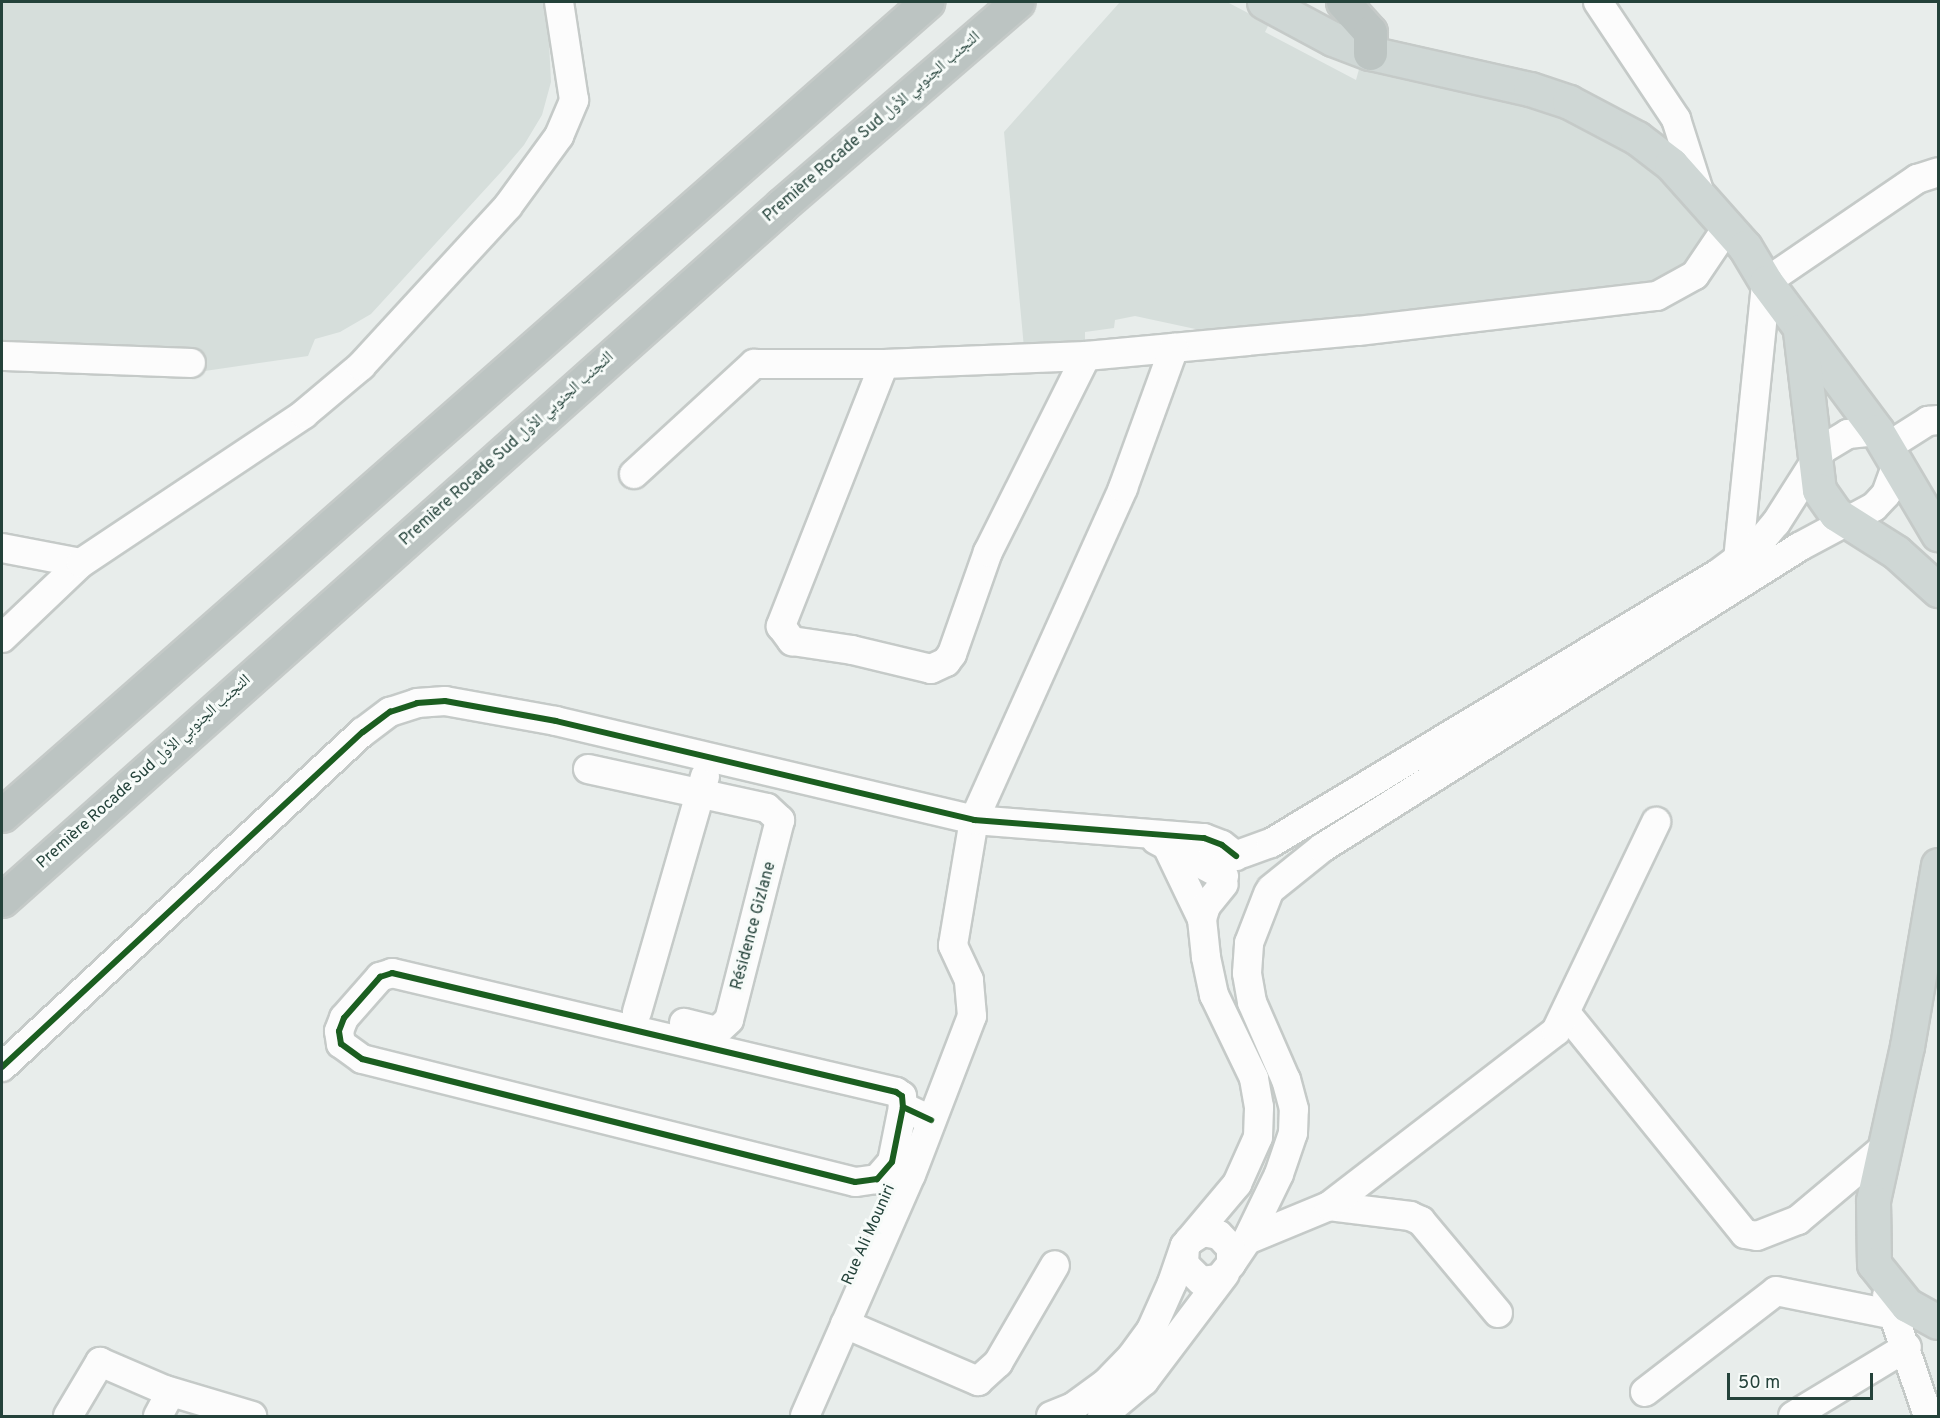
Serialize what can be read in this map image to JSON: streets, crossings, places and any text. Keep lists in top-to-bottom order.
{
  "streets": {
    "highway": ["Première Rocade Sud التجنب الجنوبي الأول"],
    "street": ["Résidence Gizlane", "Rue Ali Mouniri"]
  },
  "scale_bar": "50 m"
}
